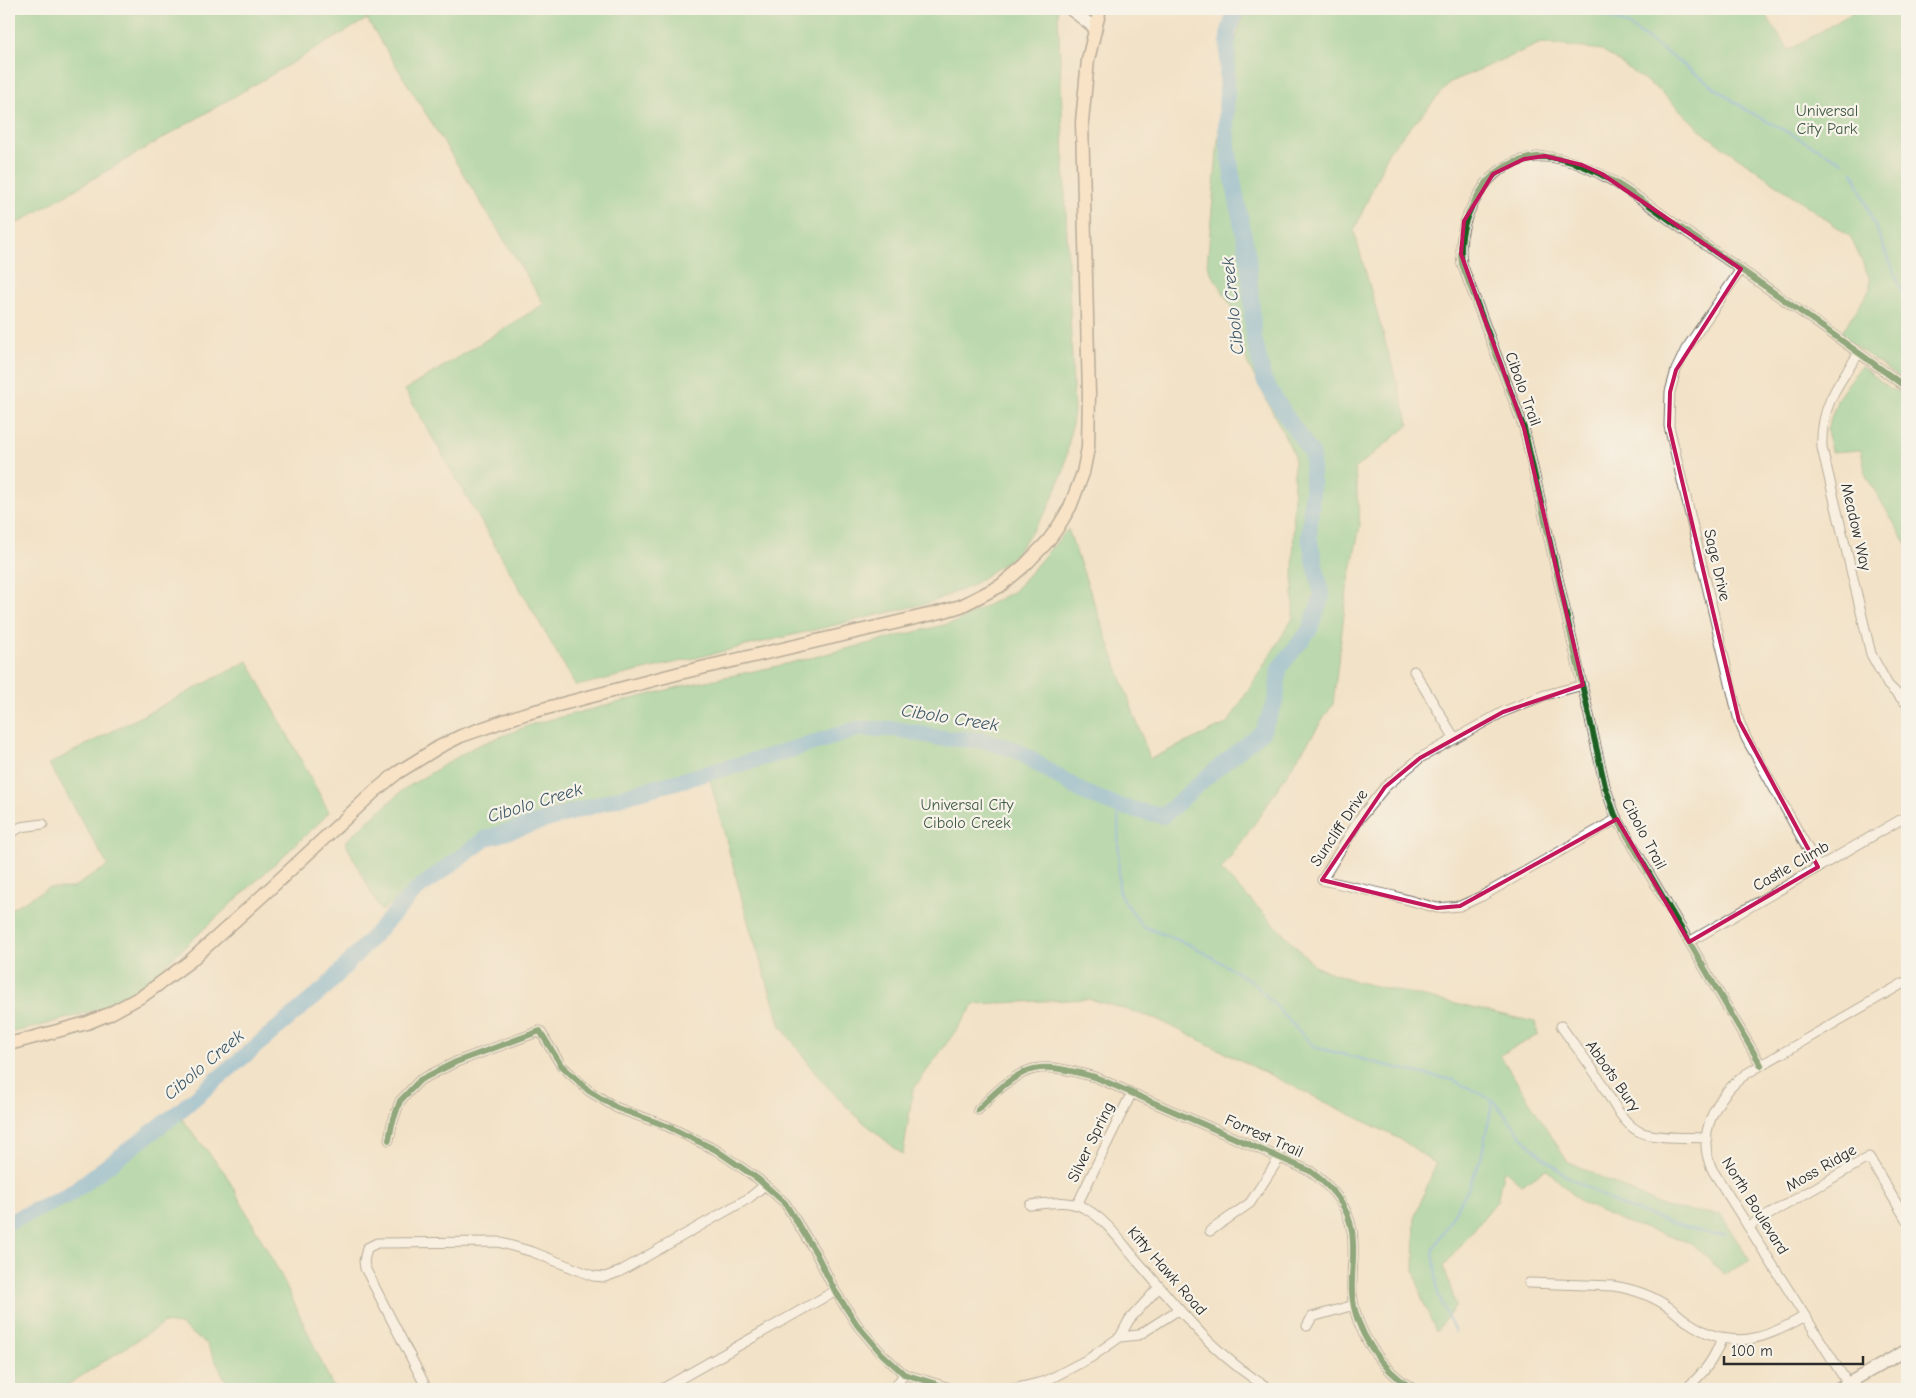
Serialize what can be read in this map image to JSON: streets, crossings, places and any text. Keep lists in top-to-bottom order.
{
  "streets": {
    "street": [
      "Cibolo Trail",
      "Meadow Way",
      "Sage Drive",
      "Suncliff Drive",
      "Castle Climb",
      "Abbots Bury",
      "Forrest Trail",
      "Silver Spring",
      "Moss Ridge",
      "North Boulevard",
      "Kitty Hawk Road"
    ]
  },
  "crossings": [
    ["Cibolo Trail", "Meadow Way"],
    ["Cibolo Trail", "Sage Drive"],
    ["Cibolo Trail", "Suncliff Drive"],
    ["Cibolo Trail", "Castle Climb"],
    ["Cibolo Trail", "North Boulevard"],
    ["Sage Drive", "Castle Climb"],
    ["Abbots Bury", "North Boulevard"],
    ["Forrest Trail", "Silver Spring"],
    ["Silver Spring", "Kitty Hawk Road"],
    ["Moss Ridge", "North Boulevard"]
  ],
  "water": ["Cibolo Creek"],
  "parks": ["Universal City Park", "Universal City Cibolo Creek"],
  "scale_bar": "100 m"
}
